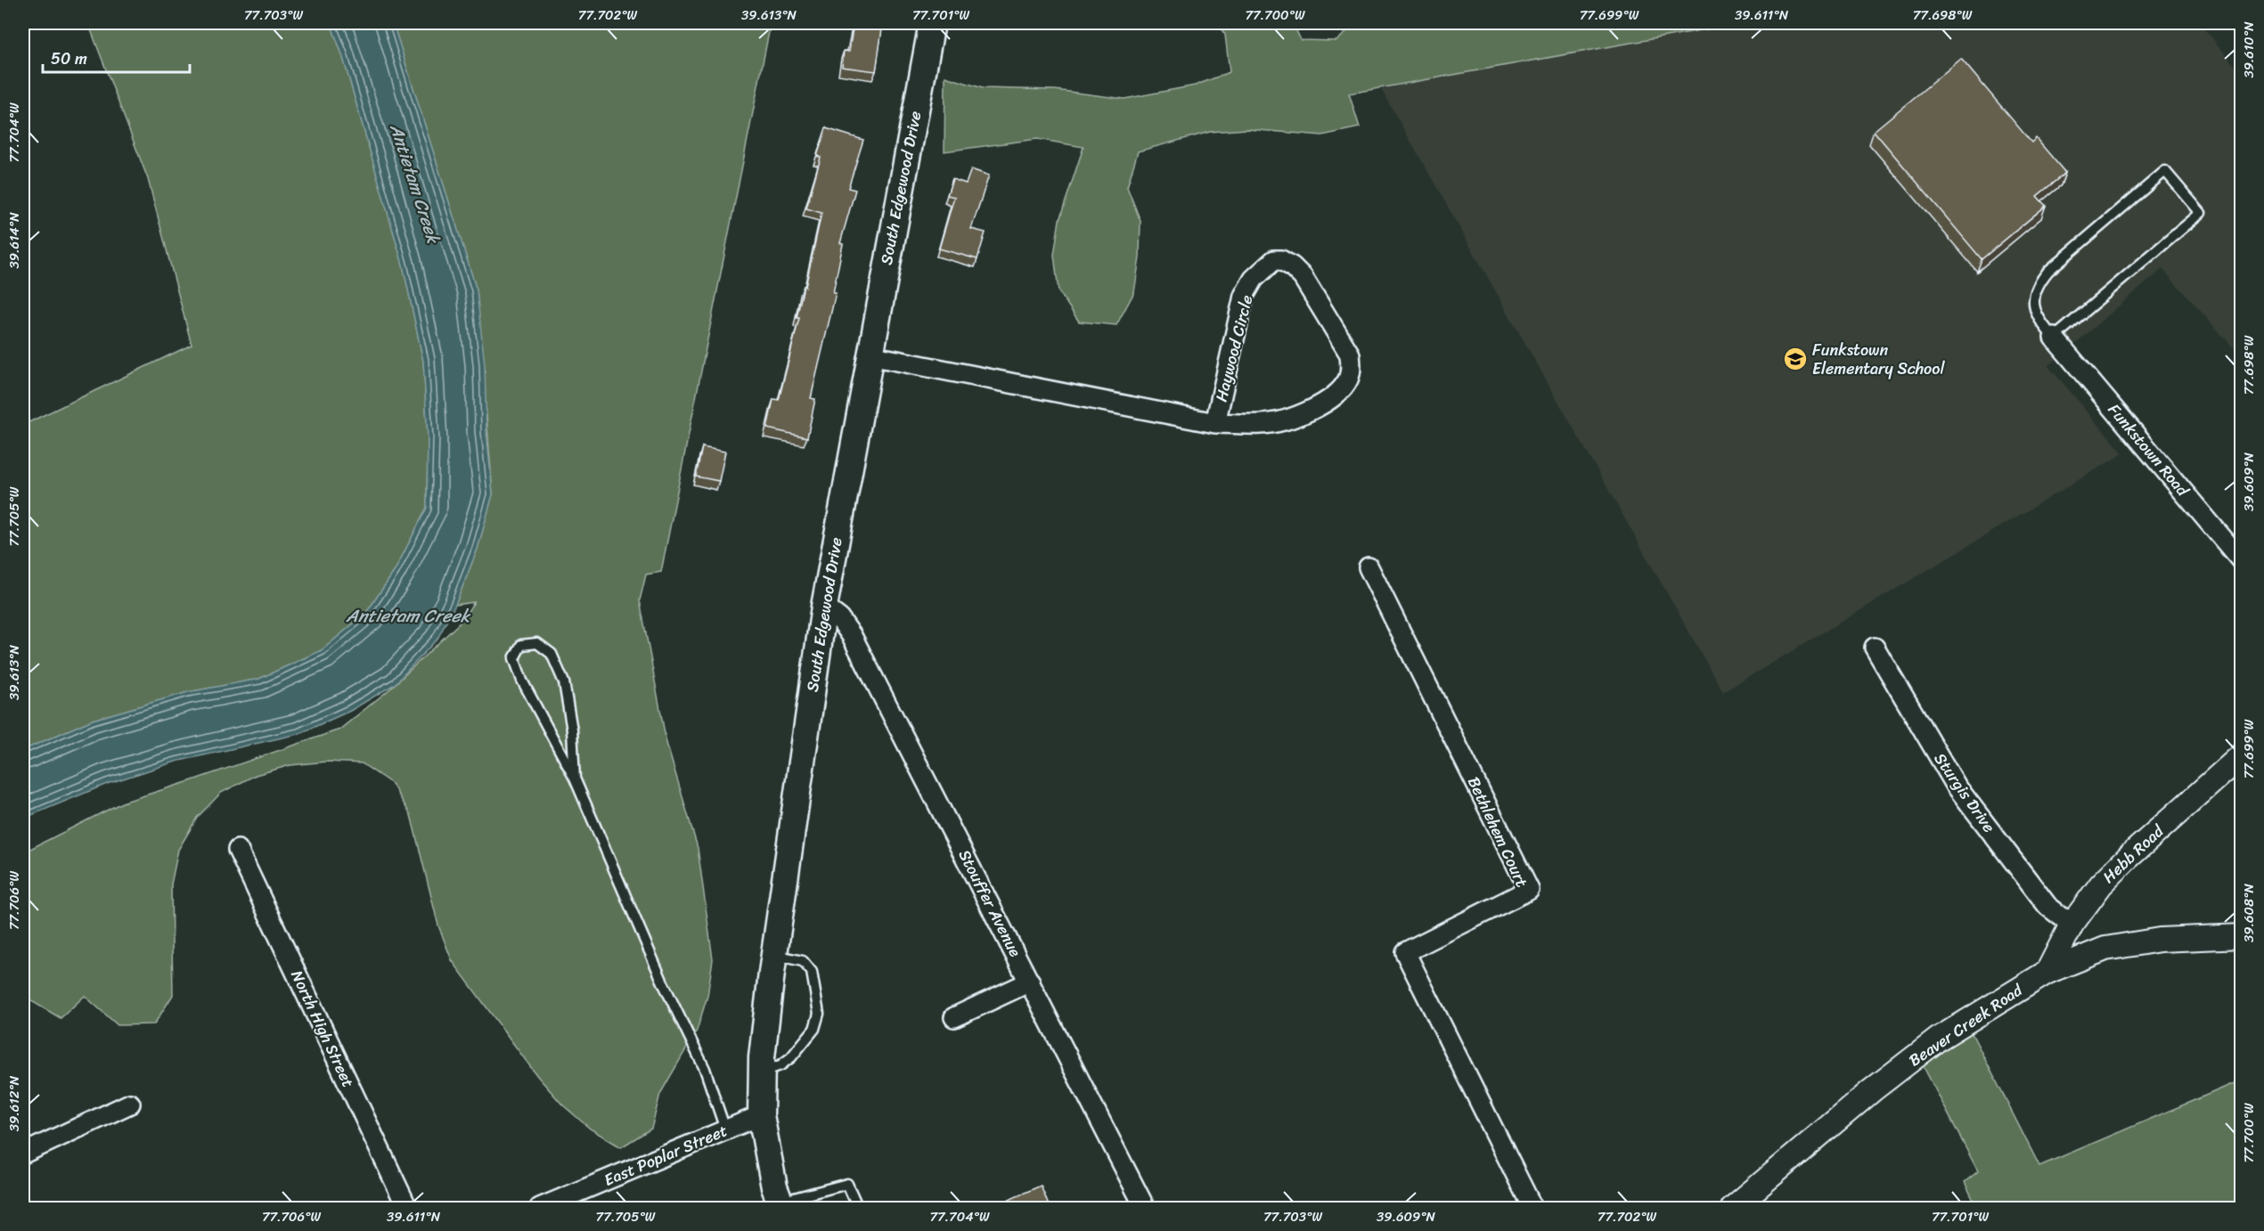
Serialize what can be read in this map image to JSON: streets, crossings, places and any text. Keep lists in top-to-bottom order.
{
  "streets": {
    "main road": ["South Edgewood Drive"],
    "street": [
      "Haywood Circle",
      "Funkstown Road",
      "Sturgis Drive",
      "Bethlehem Court",
      "Hebb Road",
      "Stouffer Avenue",
      "Beaver Creek Road",
      "North High Street",
      "East Poplar Street"
    ]
  },
  "crossings": [
    ["South Edgewood Drive", "Haywood Circle"],
    ["South Edgewood Drive", "Stouffer Avenue"],
    ["South Edgewood Drive", "East Poplar Street"],
    ["Sturgis Drive", "Hebb Road"],
    ["Hebb Road", "Beaver Creek Road"]
  ],
  "water": ["Antietam Creek"],
  "places": {
    "school or university": ["Funkstown Elementary School"]
  },
  "scale_bar": "50 m",
  "coordinates": [
    "77.703°W",
    "77.702°W",
    "39.613°N",
    "77.701°W",
    "77.700°W",
    "77.699°W",
    "39.611°N",
    "77.698°W",
    "39.610°N",
    "77.704°W",
    "39.614°N",
    "39.609°N",
    "77.705°W",
    "77.706°W",
    "39.608°N",
    "39.612°N"
  ]
}
